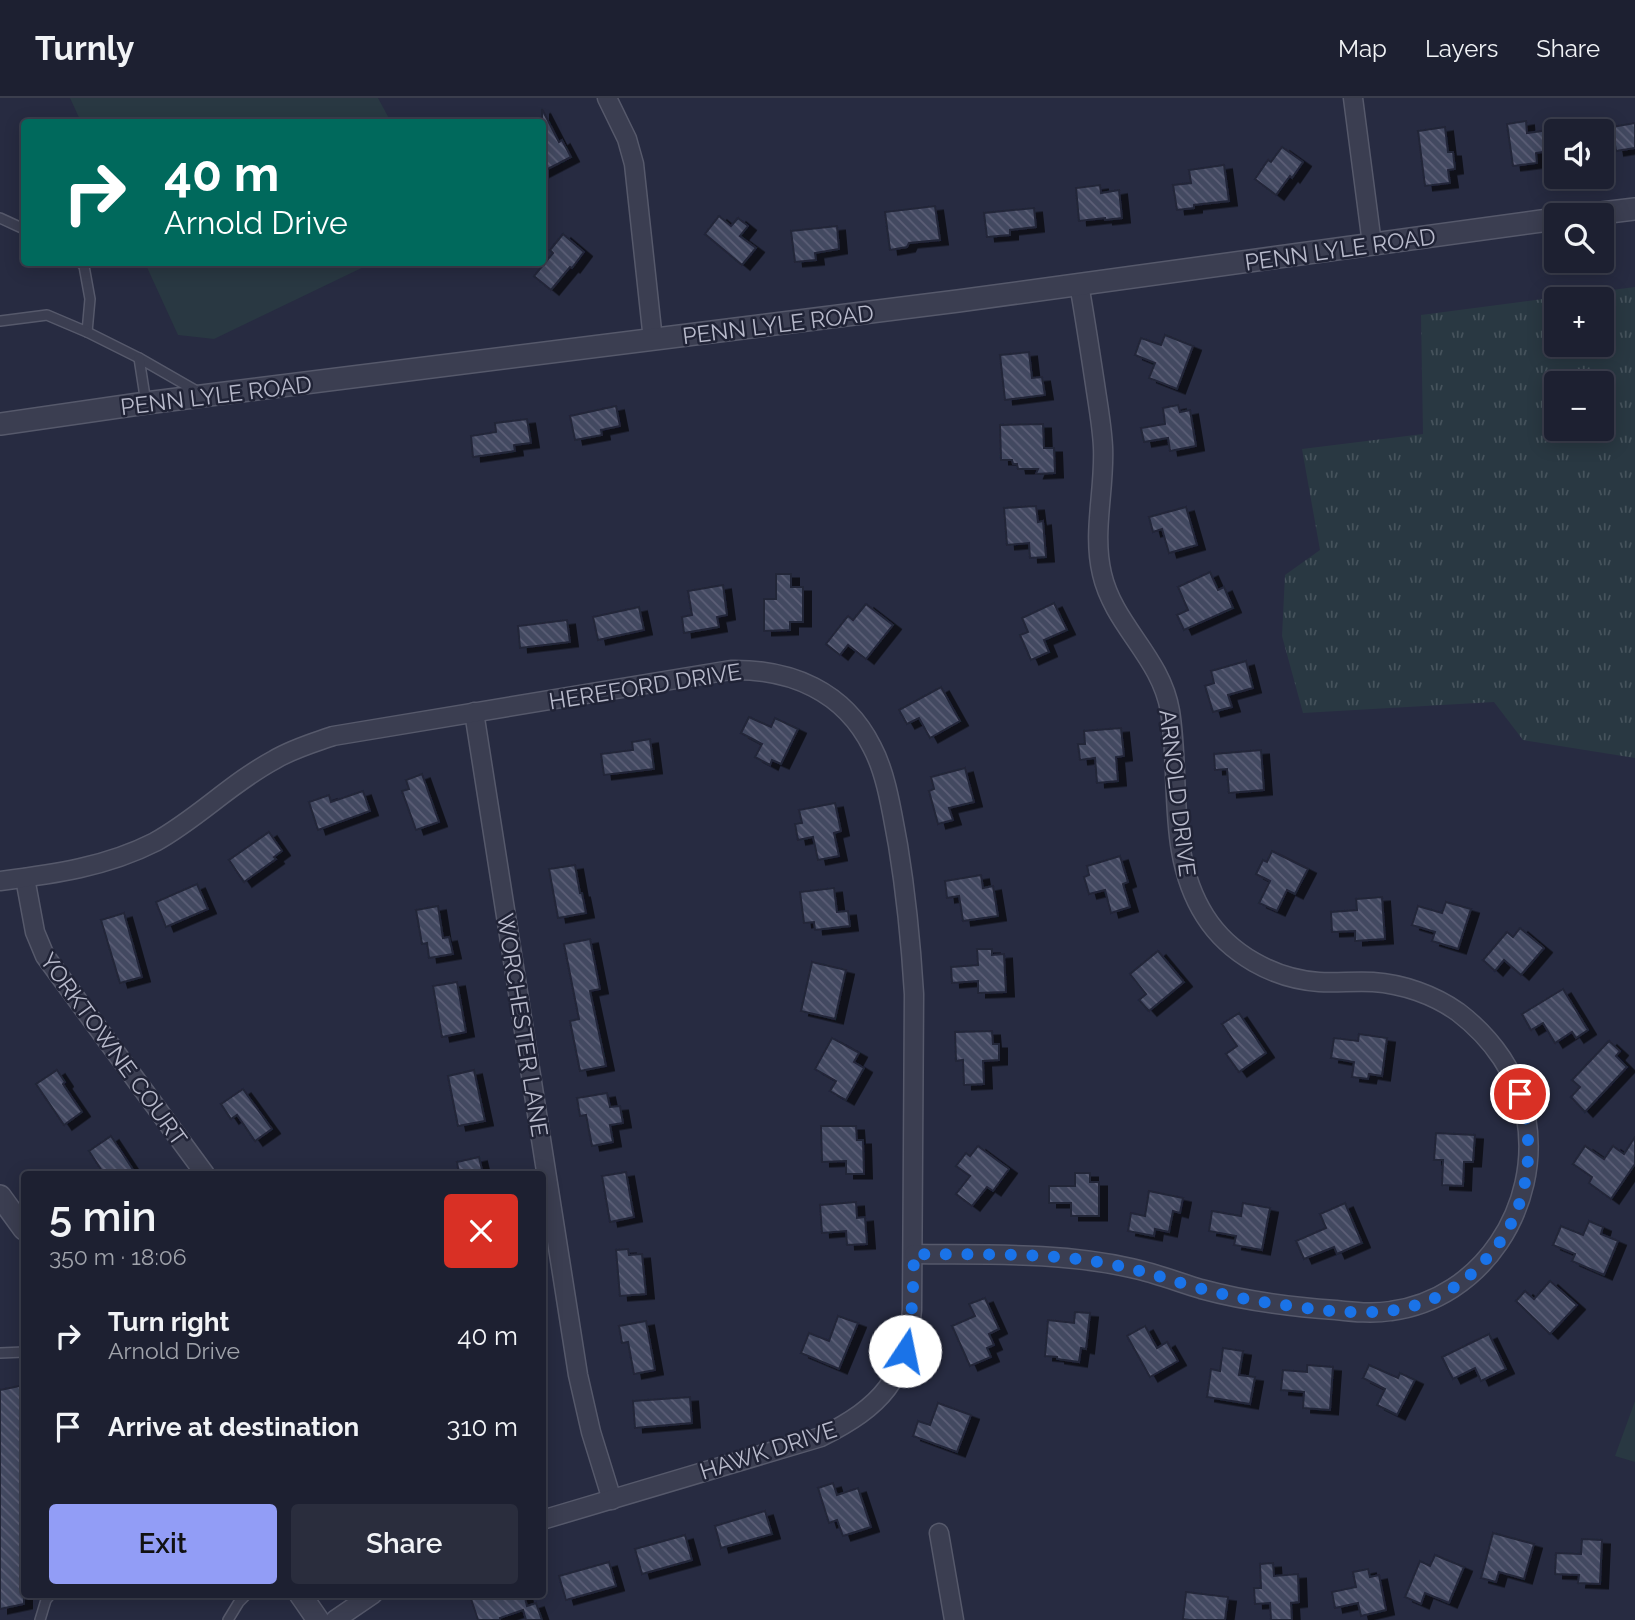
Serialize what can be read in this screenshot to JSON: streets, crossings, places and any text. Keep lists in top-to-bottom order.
{
  "streets": {
    "street": [
      "PENN LYLE ROAD",
      "HEREFORD DRIVE",
      "ARNOLD DRIVE",
      "WORCHESTER LANE",
      "YORKTOWNE COURT",
      "HAWK DRIVE"
    ]
  },
  "crossings": [
    ["PENN LYLE ROAD", "ARNOLD DRIVE"],
    ["HEREFORD DRIVE", "ARNOLD DRIVE"],
    ["HEREFORD DRIVE", "WORCHESTER LANE"],
    ["HEREFORD DRIVE", "YORKTOWNE COURT"],
    ["HEREFORD DRIVE", "HAWK DRIVE"],
    ["ARNOLD DRIVE", "HAWK DRIVE"],
    ["WORCHESTER LANE", "HAWK DRIVE"]
  ],
  "page": {
    "header": "Turnly",
    "nav": ["Map", "Layers", "Share"],
    "map_buttons": ["+", "−"],
    "turn": ["40 m", "Arnold Drive"],
    "heading": ["5 min", "350 m · 18:06"],
    "list": [
      {
        "name": "Turn right",
        "note": "Arnold Drive",
        "value": "40 m"
      },
      {
        "name": "Arrive at destination",
        "value": "310 m"
      }
    ],
    "buttons": ["Exit", "Share"]
  }
}
